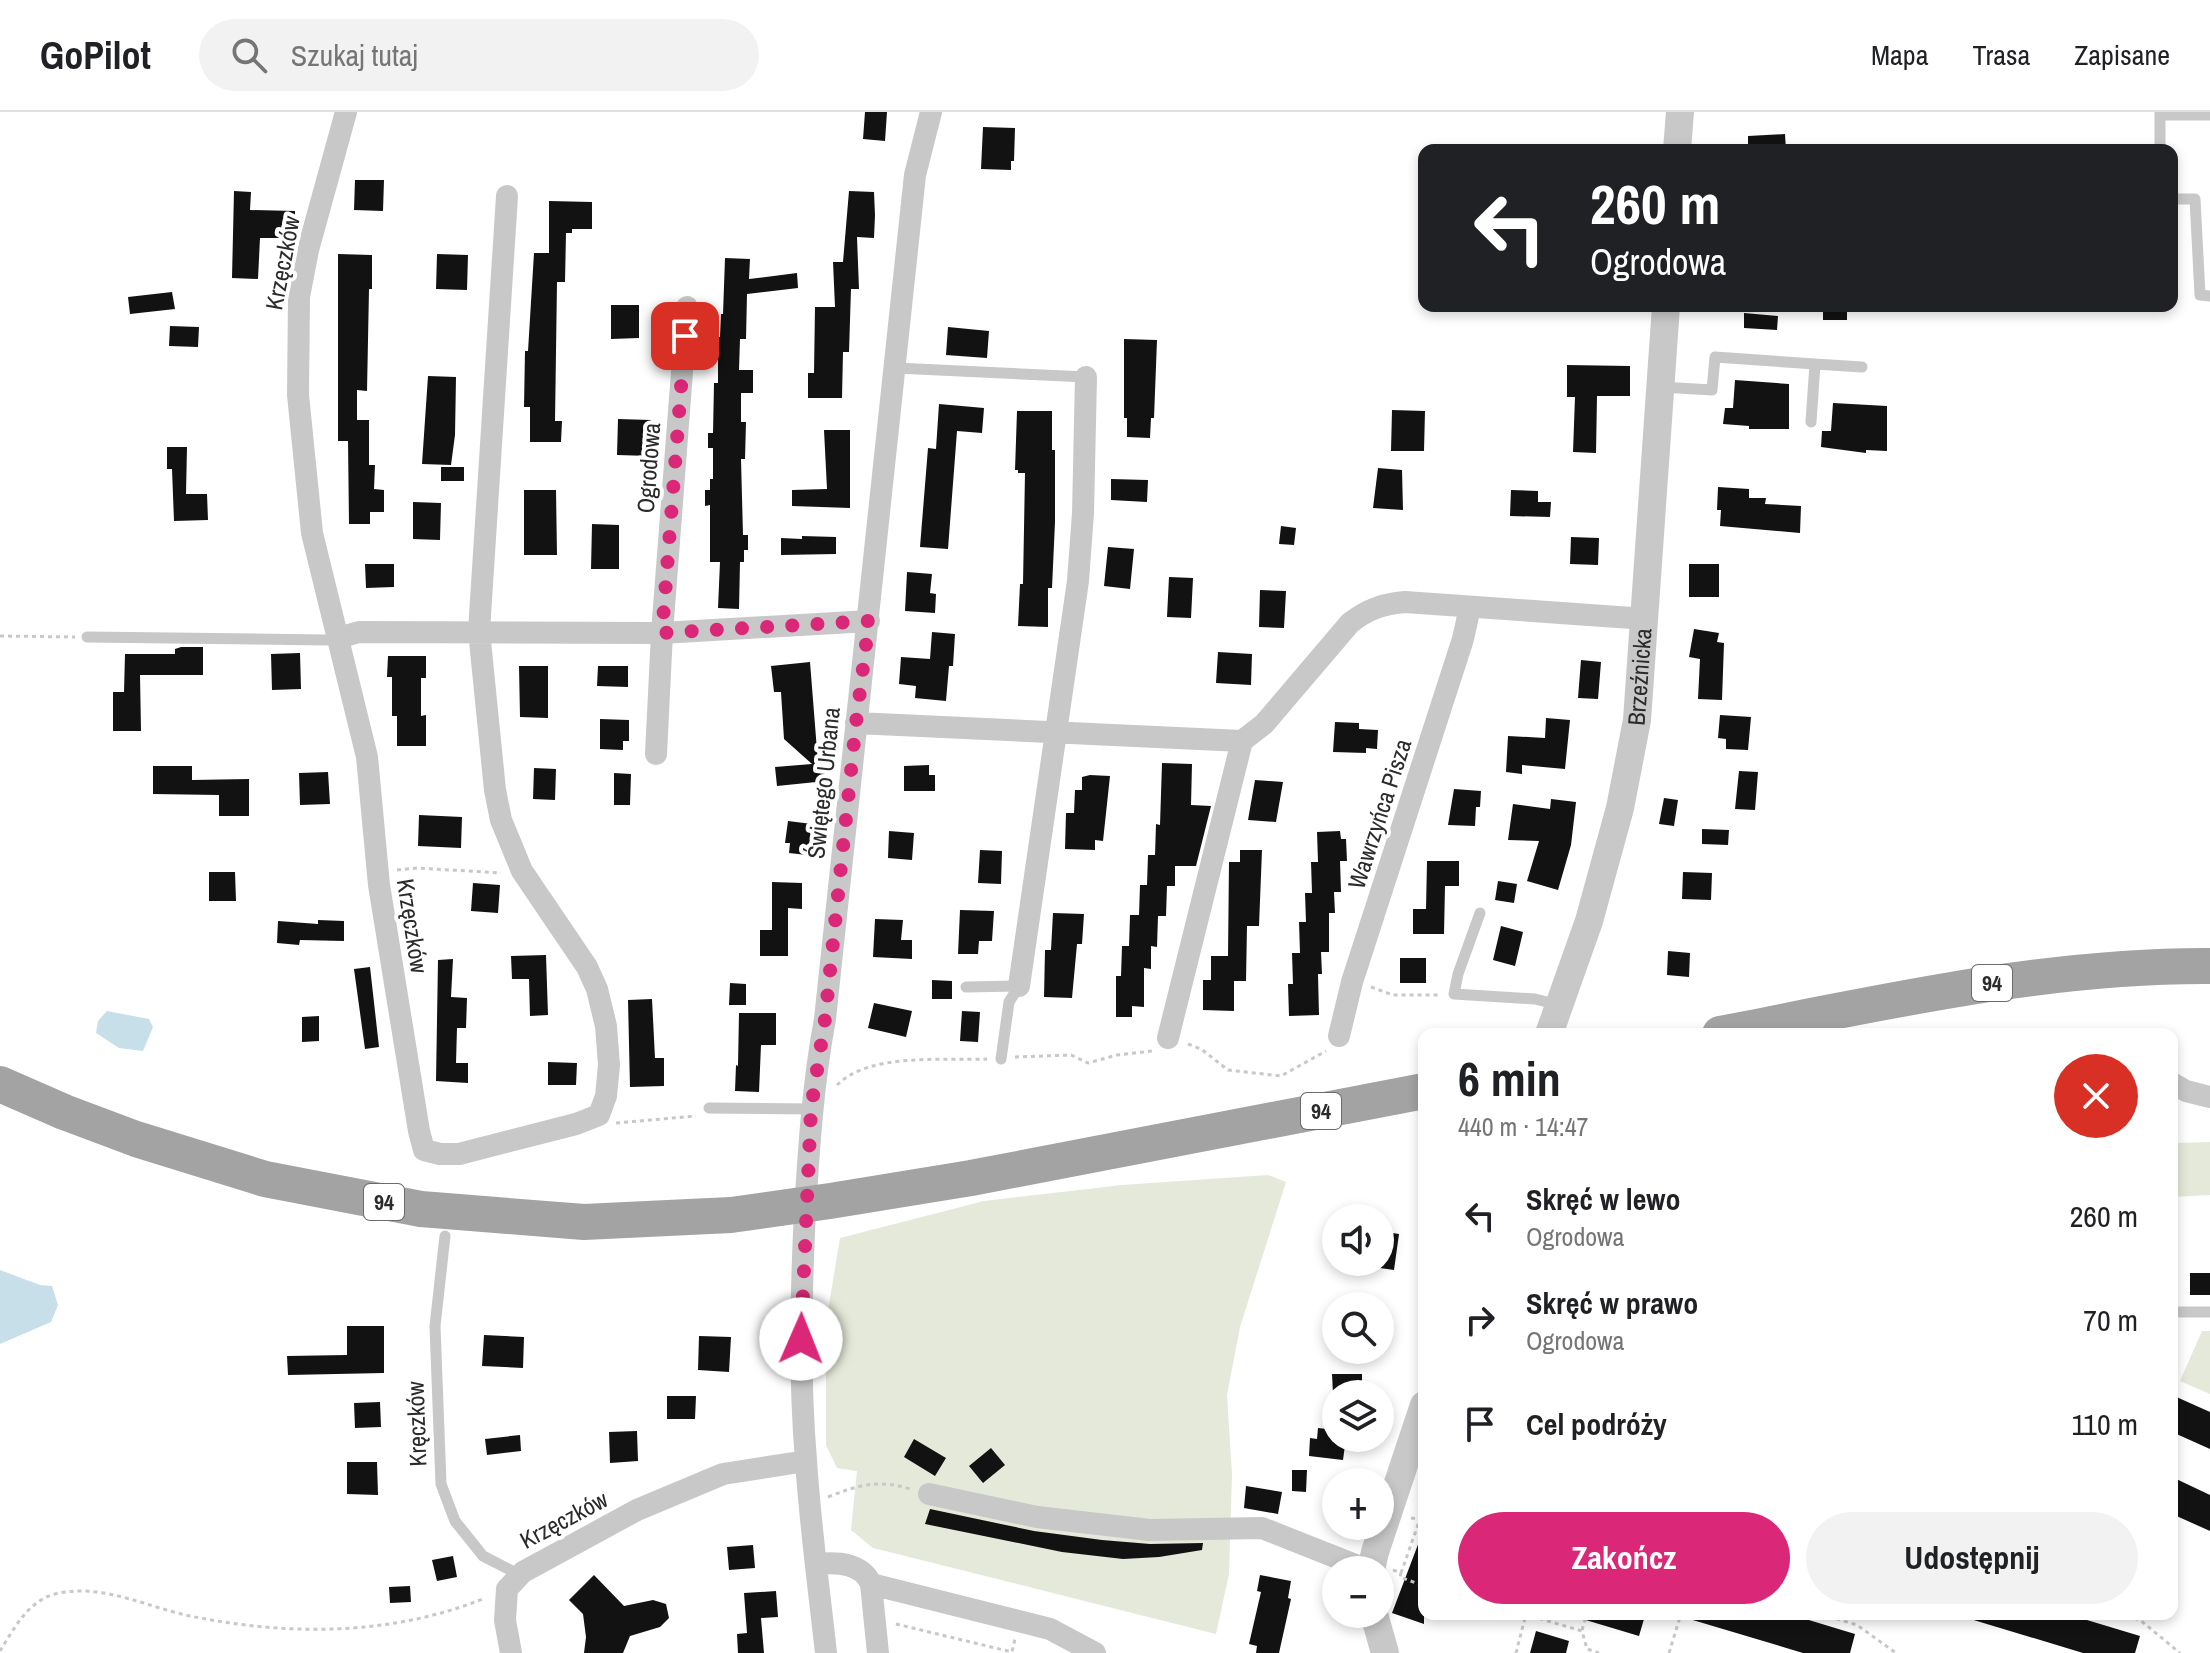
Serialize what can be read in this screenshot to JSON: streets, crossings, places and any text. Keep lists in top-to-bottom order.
{
  "streets": {
    "main road": ["94"],
    "street": [
      "Krzęczków",
      "Ogrodowa",
      "Brzeźnicka",
      "Świętego Urbana",
      "Wawrzyńca Pisza"
    ],
    "lane": ["Kręczków"]
  },
  "crossings": [
    ["Krzęczków", "Świętego Urbana"],
    ["Krzęczków", "Kręczków"]
  ],
  "page": {
    "header": "GoPilot",
    "search": "Szukaj tutaj",
    "nav": ["Mapa", "Trasa", "Zapisane"],
    "turn": ["260 m", "Ogrodowa"],
    "heading": ["6 min", "440 m · 14:47"],
    "list": [
      {
        "name": "Skręć w lewo",
        "note": "Ogrodowa",
        "value": "260 m"
      },
      {
        "name": "Skręć w prawo",
        "note": "Ogrodowa",
        "value": "70 m"
      },
      {
        "name": "Cel podróży",
        "value": "110 m"
      }
    ],
    "map_buttons": ["+", "−"],
    "buttons": ["Zakończ", "Udostępnij"]
  }
}
